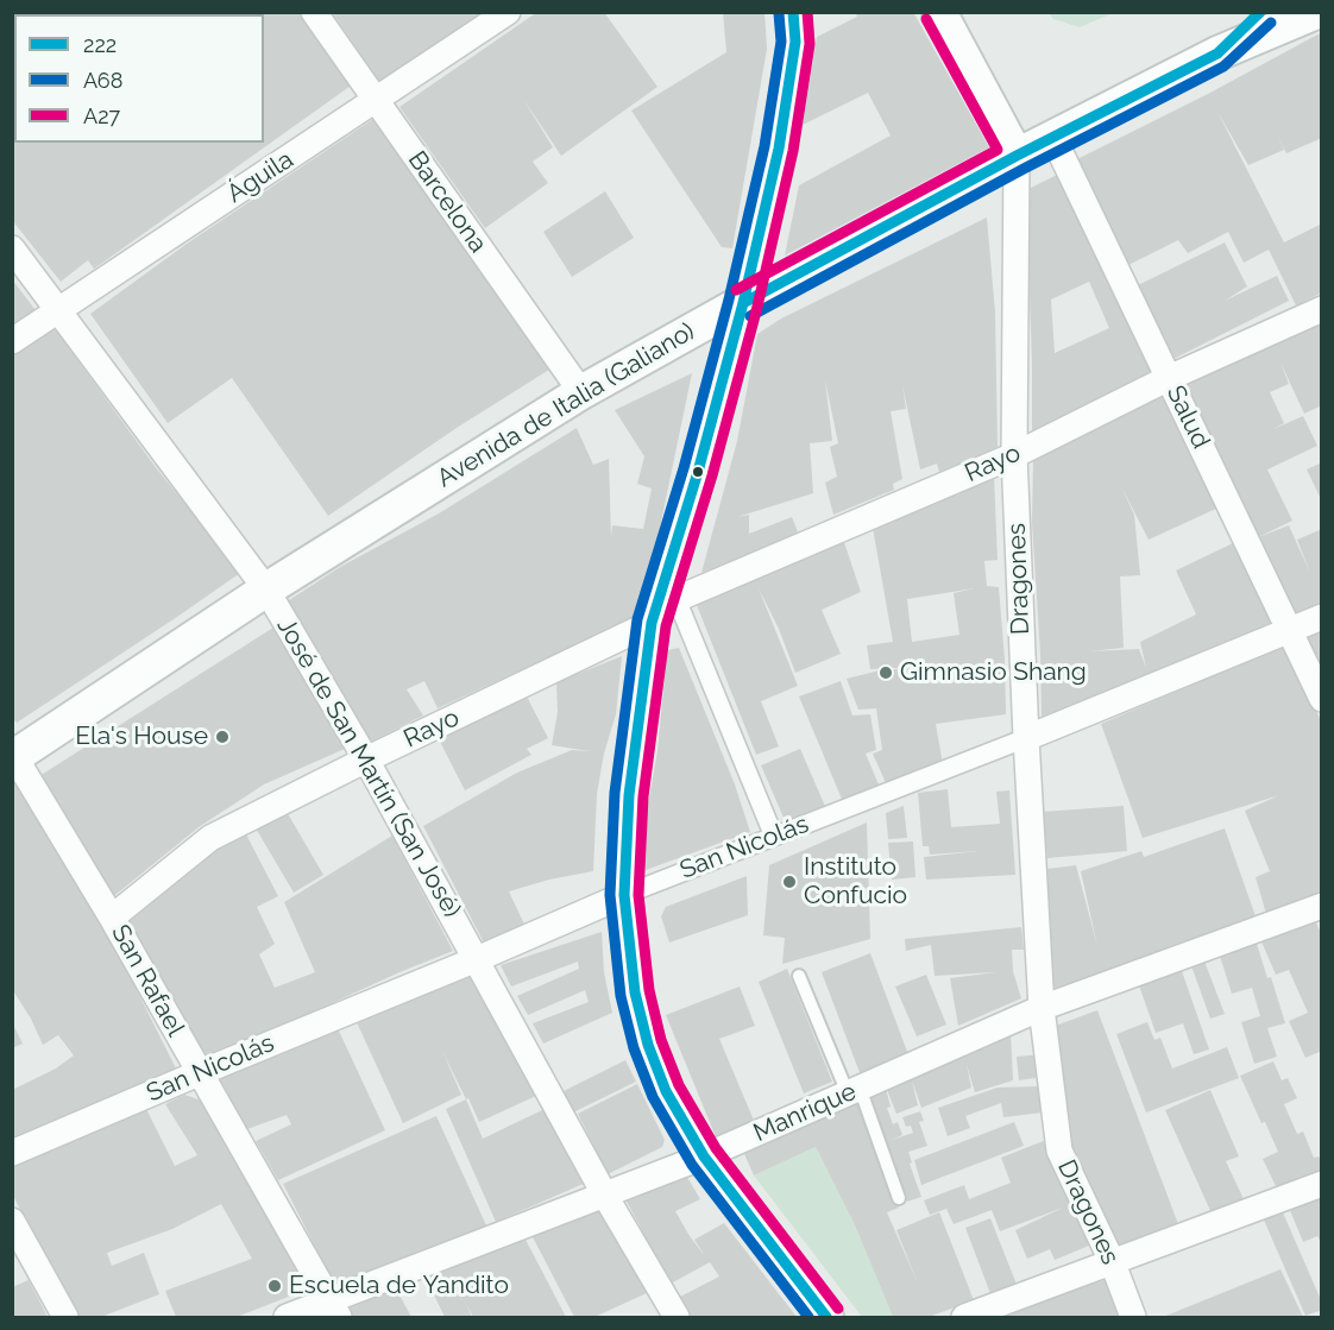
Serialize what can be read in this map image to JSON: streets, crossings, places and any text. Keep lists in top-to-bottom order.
{
  "streets": {
    "main road": ["Avenida de Italia (Galiano)", "Dragones"],
    "street": [
      "Águila",
      "Barcelona",
      "Salud",
      "Rayo",
      "José de San Martín (San José)",
      "San Nicolás",
      "San Rafael",
      "Manrique"
    ]
  },
  "crossings": [
    ["Águila", "Barcelona"],
    ["Águila", "José de San Martín (San José)"],
    ["Barcelona", "Avenida de Italia (Galiano)"],
    ["Avenida de Italia (Galiano)", "Salud"],
    ["Avenida de Italia (Galiano)", "Dragones"],
    ["Avenida de Italia (Galiano)", "José de San Martín (San José)"],
    ["Avenida de Italia (Galiano)", "San Rafael"],
    ["Salud", "Rayo"],
    ["Salud", "San Nicolás"],
    ["Rayo", "Dragones"],
    ["Rayo", "José de San Martín (San José)"],
    ["Rayo", "San Rafael"],
    ["Dragones", "San Nicolás"],
    ["Dragones", "Manrique"],
    ["José de San Martín (San José)", "San Nicolás"],
    ["José de San Martín (San José)", "Manrique"],
    ["San Nicolás", "San Rafael"],
    ["San Rafael", "Manrique"]
  ],
  "places": [
    "Gimnasio Shang",
    "Ela's House",
    "Instituto Confucio",
    "Escuela de Yandito"
  ],
  "lines": ["transit line 222", "transit line A27", "transit line A68"],
  "legend": ["222", "A68", "A27"]
}
